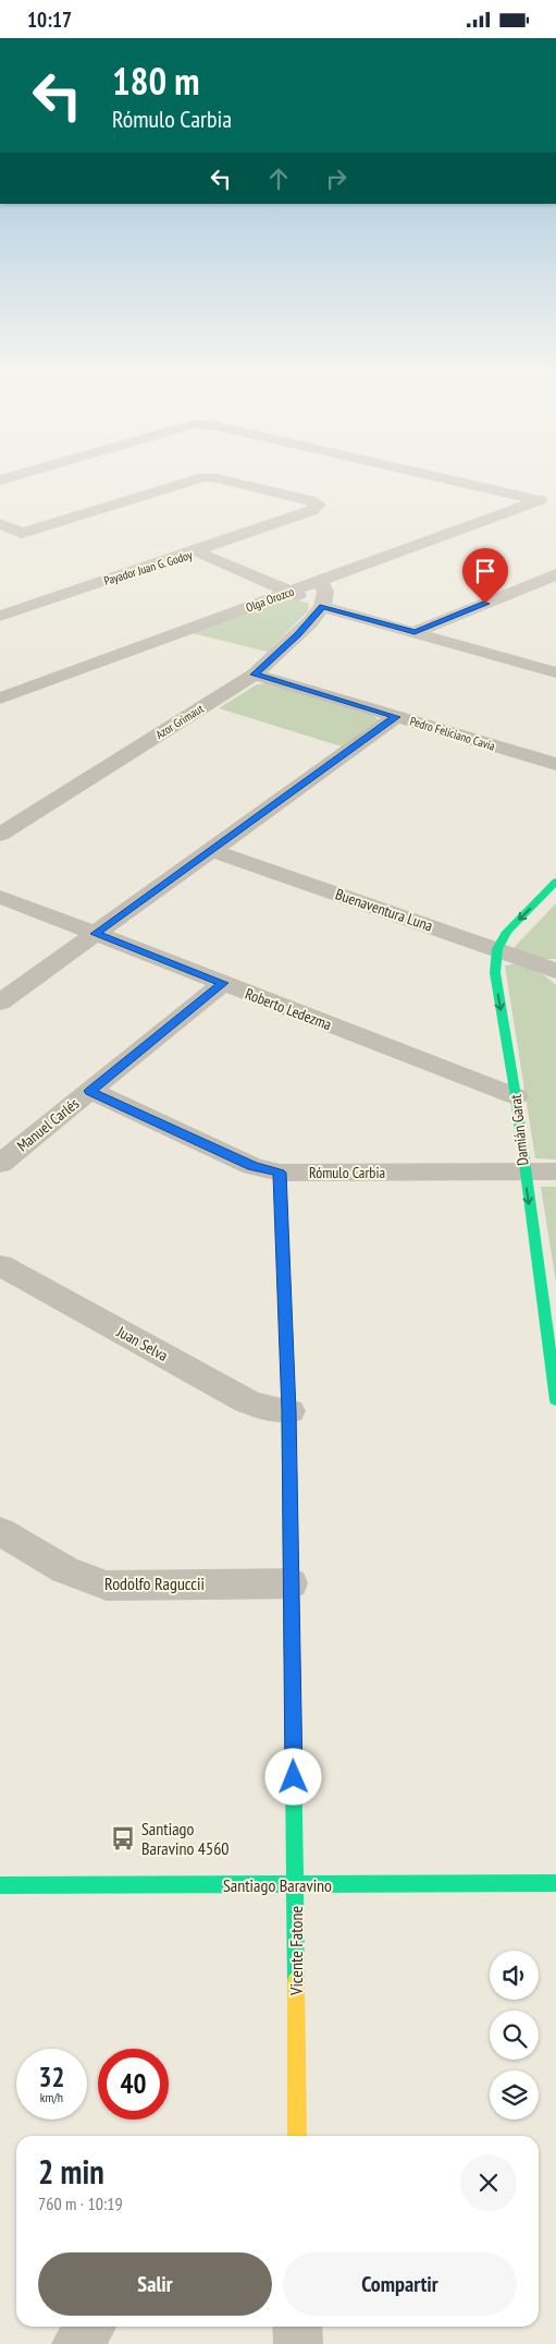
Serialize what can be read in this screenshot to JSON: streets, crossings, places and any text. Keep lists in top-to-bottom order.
{
  "streets": {
    "main road": ["Damián Garat", "Santiago Baravino", "Vicente Fatone"],
    "street": [
      "Payador Juan G. Godoy",
      "Olga Orozco",
      "Azor Grimaut",
      "Pedro Feliciano Cavia",
      "Buenaventura Luna",
      "Roberto Ledezma",
      "Manuel Carlés",
      "Rómulo Carbia",
      "Juan Selva",
      "Rodolfo Raguccii"
    ]
  },
  "crossings": [
    ["Payador Juan G. Godoy", "Olga Orozco"],
    ["Olga Orozco", "Azor Grimaut"],
    ["Azor Grimaut", "Pedro Feliciano Cavia"],
    ["Buenaventura Luna", "Damián Garat"],
    ["Roberto Ledezma", "Manuel Carlés"],
    ["Roberto Ledezma", "Damián Garat"],
    ["Manuel Carlés", "Rómulo Carbia"],
    ["Damián Garat", "Rómulo Carbia"],
    ["Rómulo Carbia", "Vicente Fatone"],
    ["Juan Selva", "Vicente Fatone"],
    ["Rodolfo Raguccii", "Vicente Fatone"],
    ["Santiago Baravino", "Vicente Fatone"]
  ],
  "one_way": ["Damián Garat"],
  "places": {
    "bus stop": ["Santiago Baravino 4560"]
  },
  "page": {
    "status": "10:17",
    "turn": ["180 m", "Rómulo Carbia"],
    "speed": "32 km/h",
    "limit": "40",
    "heading": ["2 min", "760 m · 10:19"],
    "buttons": ["Salir", "Compartir"]
  }
}
